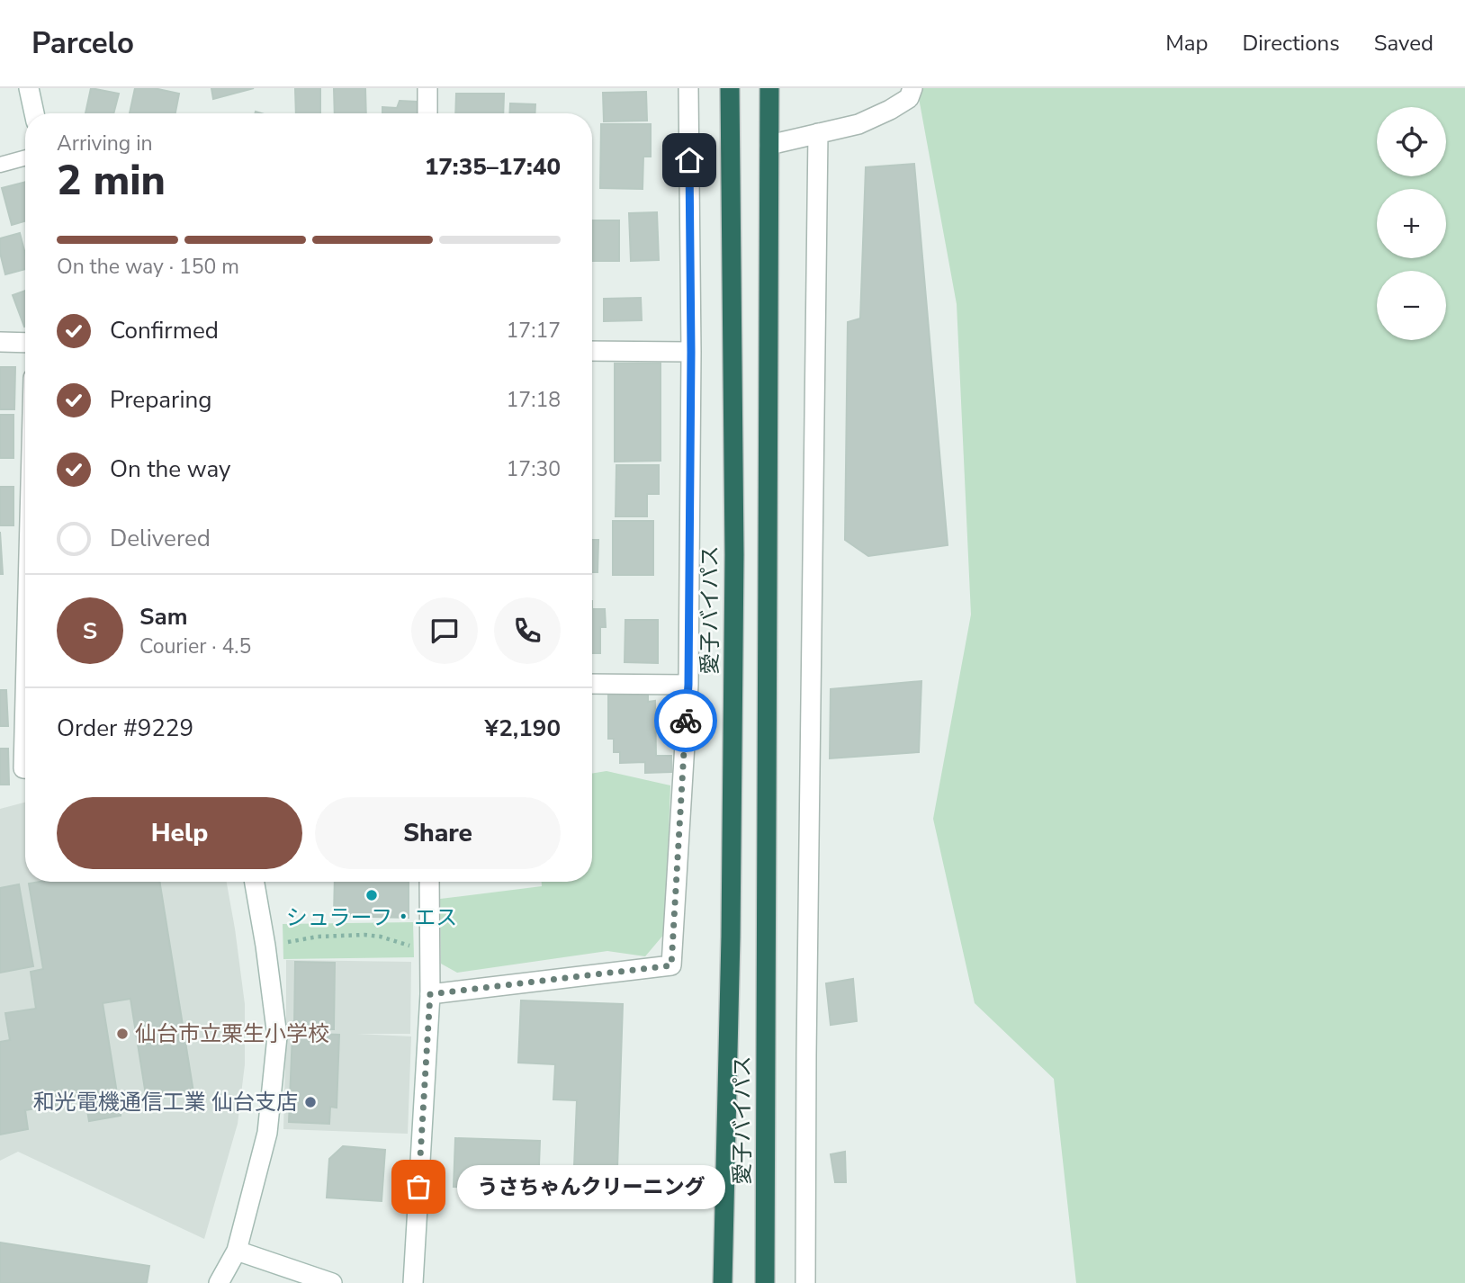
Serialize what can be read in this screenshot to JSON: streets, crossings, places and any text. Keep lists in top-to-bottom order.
{
  "streets": {
    "highway": ["愛子バイパス"]
  },
  "places": [
    "シュラーフ・エス",
    "仙台市立栗生小学校",
    "和光電機通信工業 仙台支店",
    "うさちゃんクリーニング"
  ],
  "page": {
    "header": "Parcelo",
    "nav": ["Map", "Directions", "Saved"],
    "map_buttons": ["+", "−"],
    "heading": ["2 min", "Arriving in", "17:35–17:40"],
    "panel": [
      "Sam",
      "Courier · 4.5",
      "Order #9229",
      "¥2,190"
    ],
    "bar": "On the way · 150 m",
    "list": [
      ["Confirmed", "17:17"],
      ["Preparing", "17:18"],
      ["On the way", "17:30"],
      "Delivered"
    ],
    "round": "S",
    "buttons": ["Help", "Share"],
    "bubble": "うさちゃんクリーニング"
  }
}
